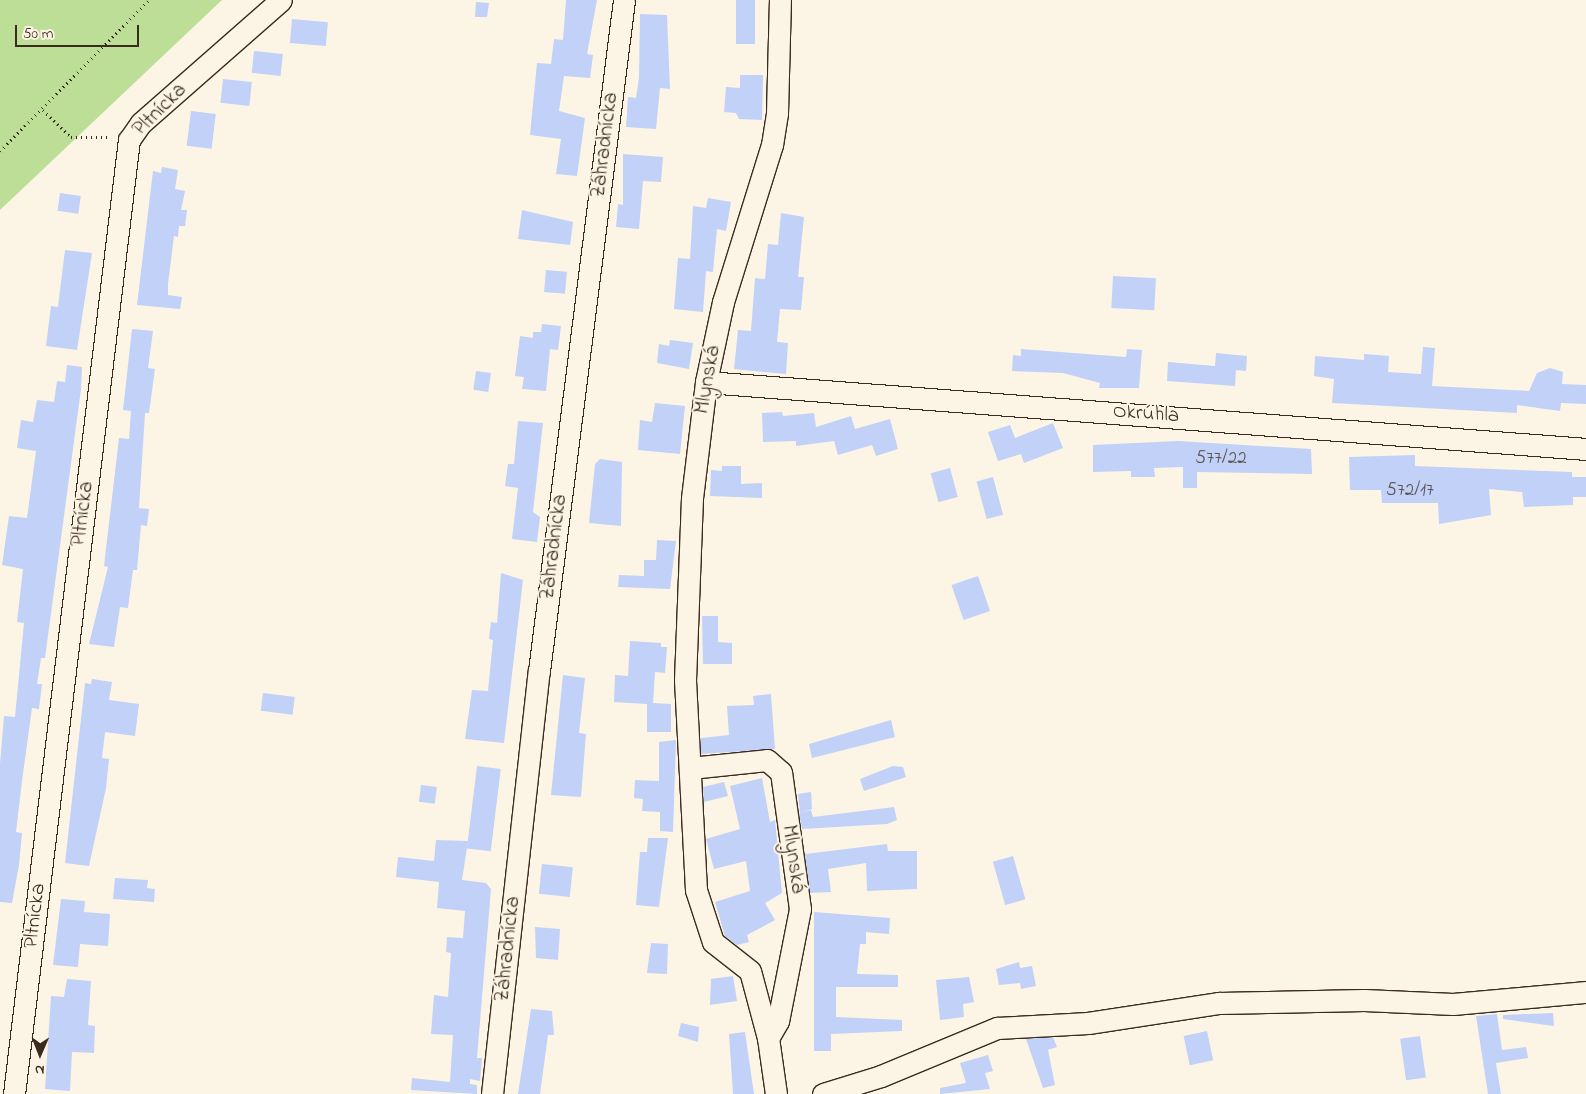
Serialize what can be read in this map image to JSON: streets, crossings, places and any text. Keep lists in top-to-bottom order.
{
  "streets": {
    "street": [
      "Pltnícka",
      "Záhradnícka",
      "Mlynská",
      "Okrúhla"
    ]
  },
  "crossings": [
    ["Mlynská", "Okrúhla"]
  ],
  "house_numbers": ["577/22", "572/17"],
  "scale_bar": "50 m",
  "north": "bottom"
}
